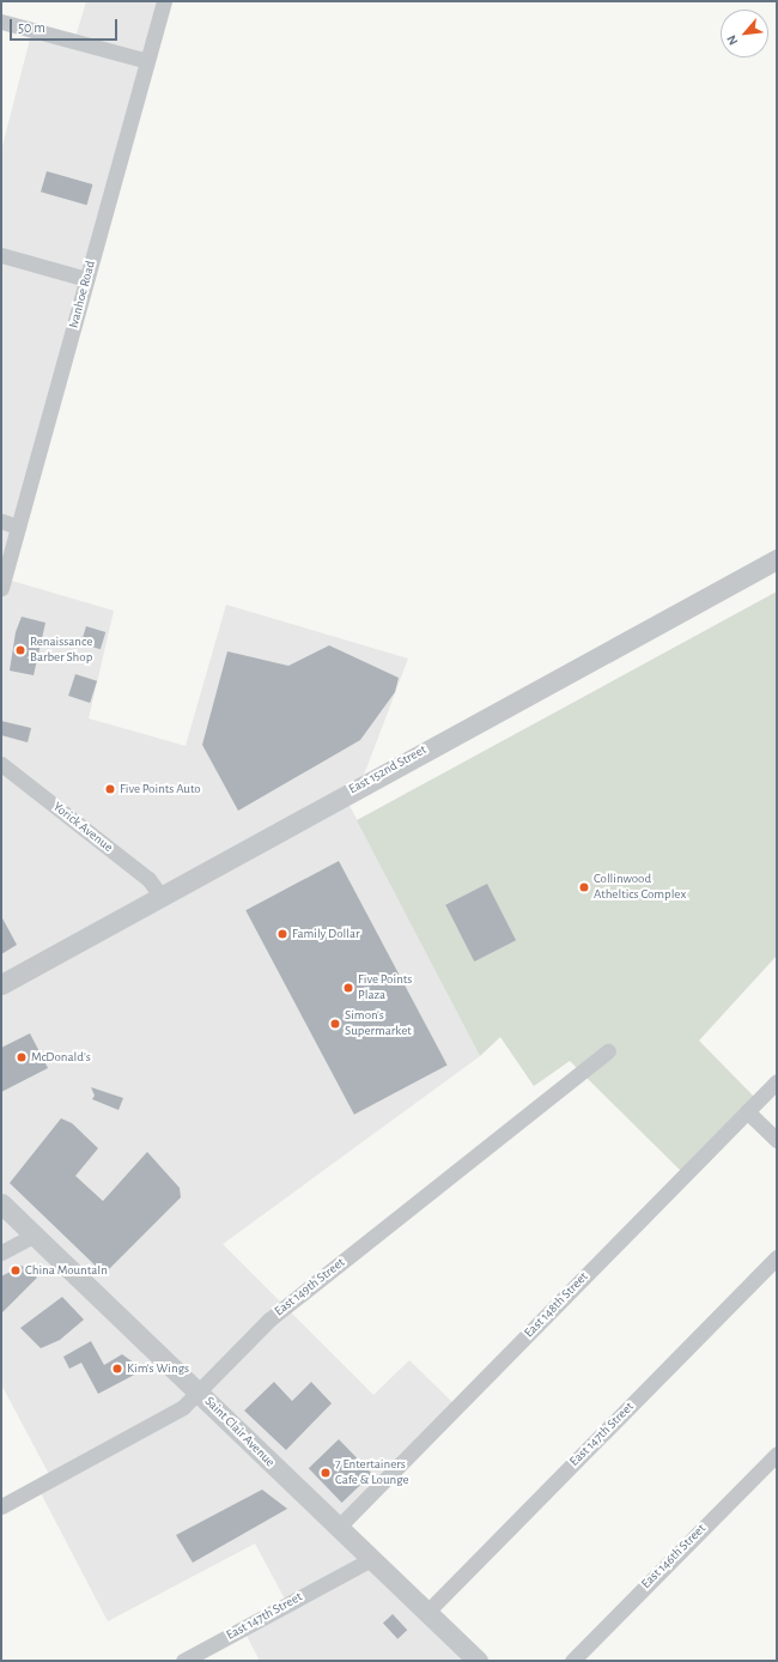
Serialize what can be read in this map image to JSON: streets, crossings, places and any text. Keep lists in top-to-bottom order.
{
  "streets": {
    "street": [
      "Ivanhoe Road",
      "East 152nd Street",
      "Yorick Avenue",
      "East 149th Street",
      "East 148th Street",
      "Saint Clair Avenue",
      "East 147th Street",
      "East 146th Street"
    ]
  },
  "crossings": [
    ["East 152nd Street", "Yorick Avenue"],
    ["East 149th Street", "Saint Clair Avenue"],
    ["East 148th Street", "Saint Clair Avenue"],
    ["Saint Clair Avenue", "East 147th Street"]
  ],
  "places": [
    "Renaissance Barber Shop",
    "Five Points Auto",
    "Collinwood Atheltics Complex",
    "Family Dollar",
    "Five Points Plaza",
    "Simon's Supermarket",
    "McDonald's",
    "China MountaIn",
    "Kim's Wings",
    "7 Entertainers Cafe & Lounge"
  ],
  "scale_bar": "50 m",
  "north": "bottom left"
}
